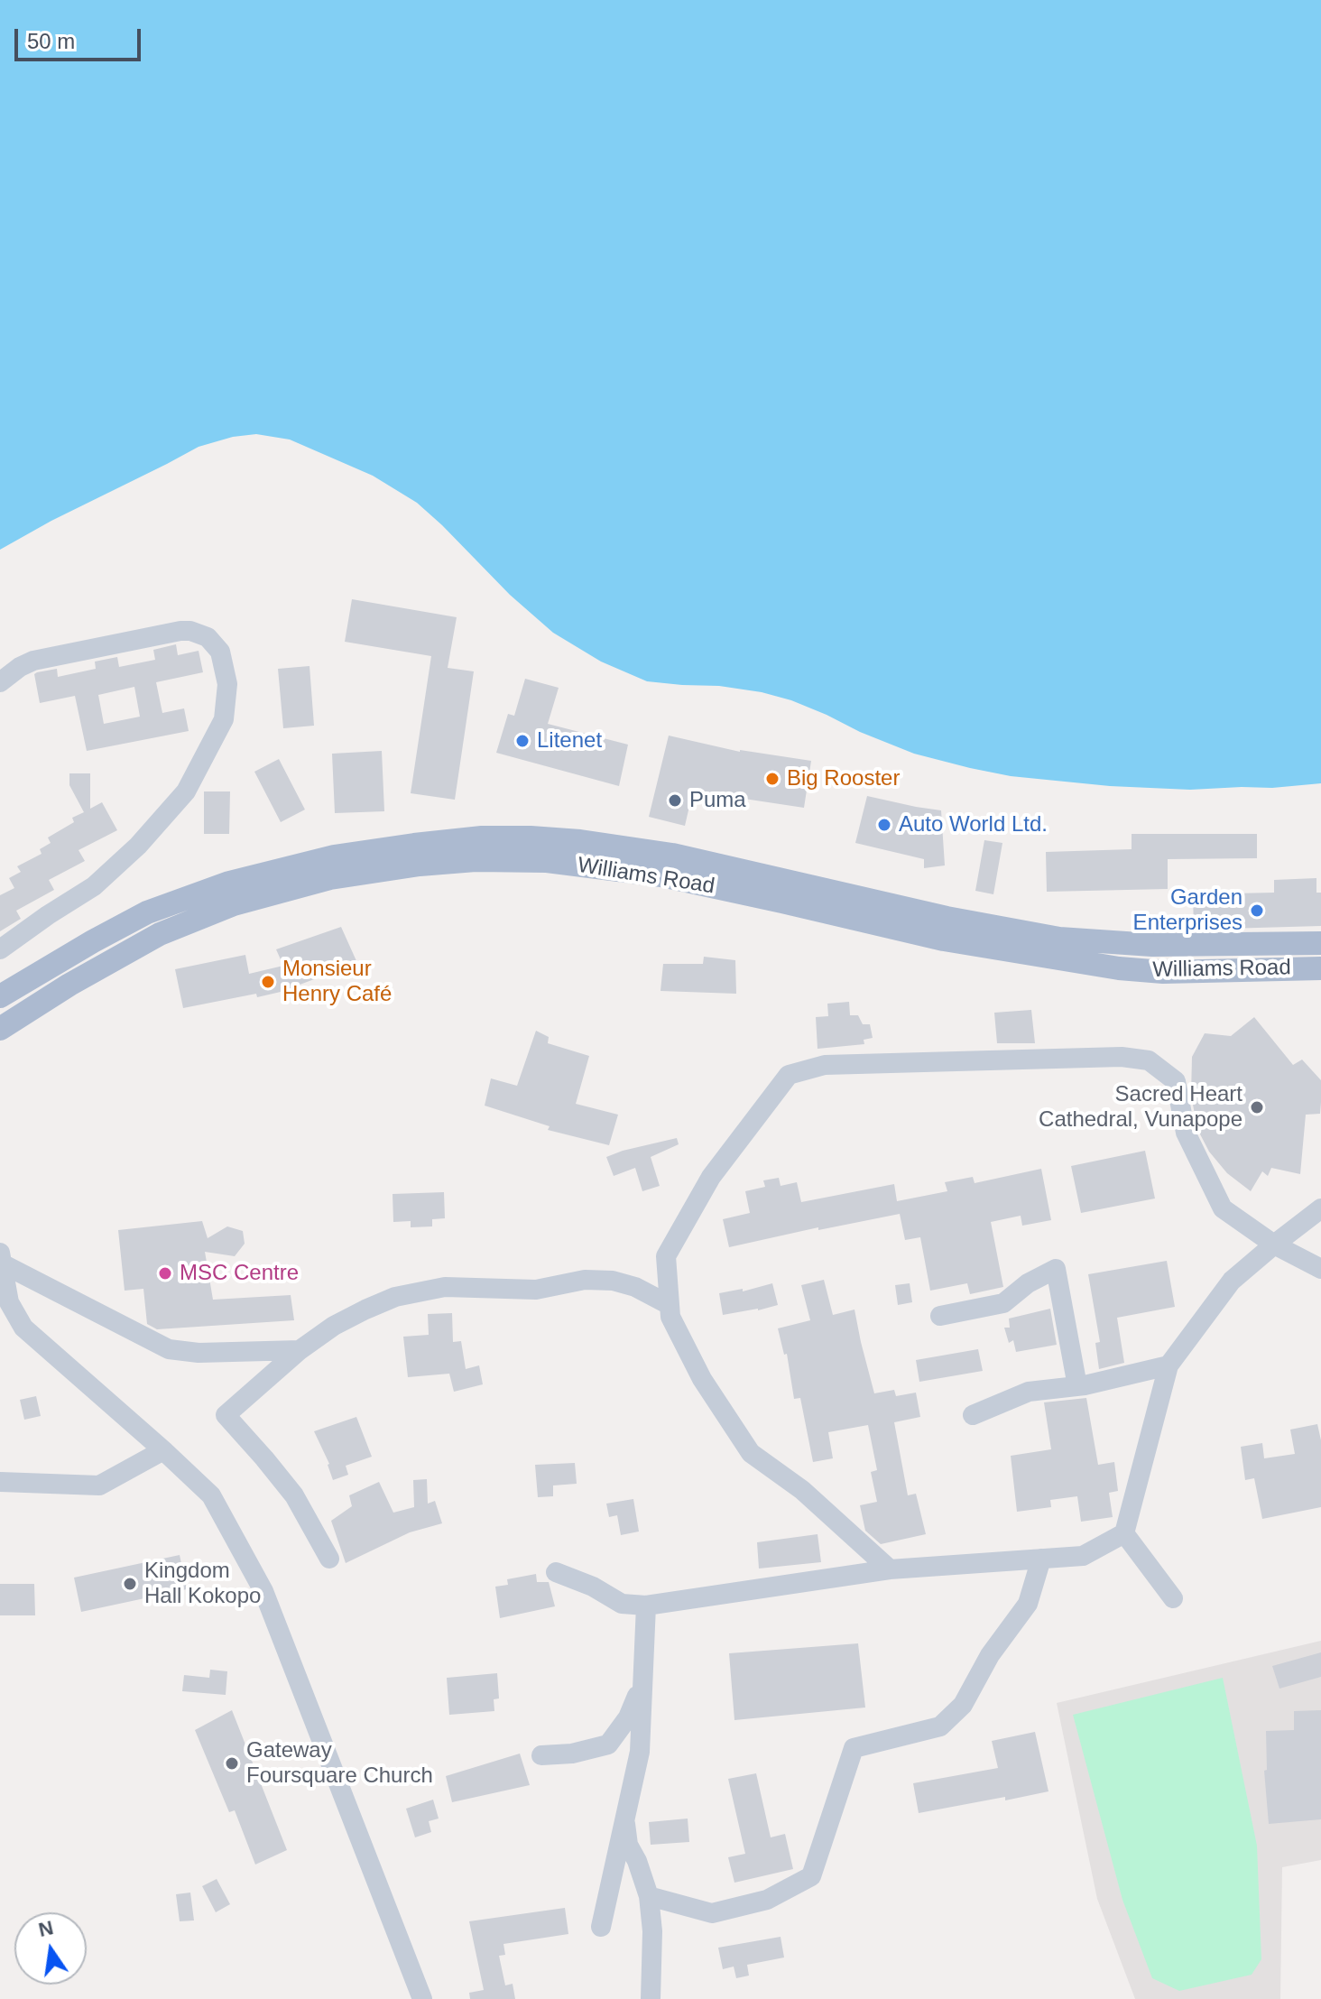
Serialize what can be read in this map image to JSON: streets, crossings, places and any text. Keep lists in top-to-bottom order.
{
  "streets": {
    "main road": ["Williams Road"]
  },
  "places": [
    "Litenet",
    "Big Rooster",
    "Puma",
    "Auto World Ltd.",
    "Garden Enterprises",
    "Monsieur Henry Café",
    "Sacred Heart Cathedral, Vunapope",
    "MSC Centre",
    "Kingdom Hall Kokopo",
    "Gateway Foursquare Church"
  ],
  "scale_bar": "50 m",
  "north": "top"
}
